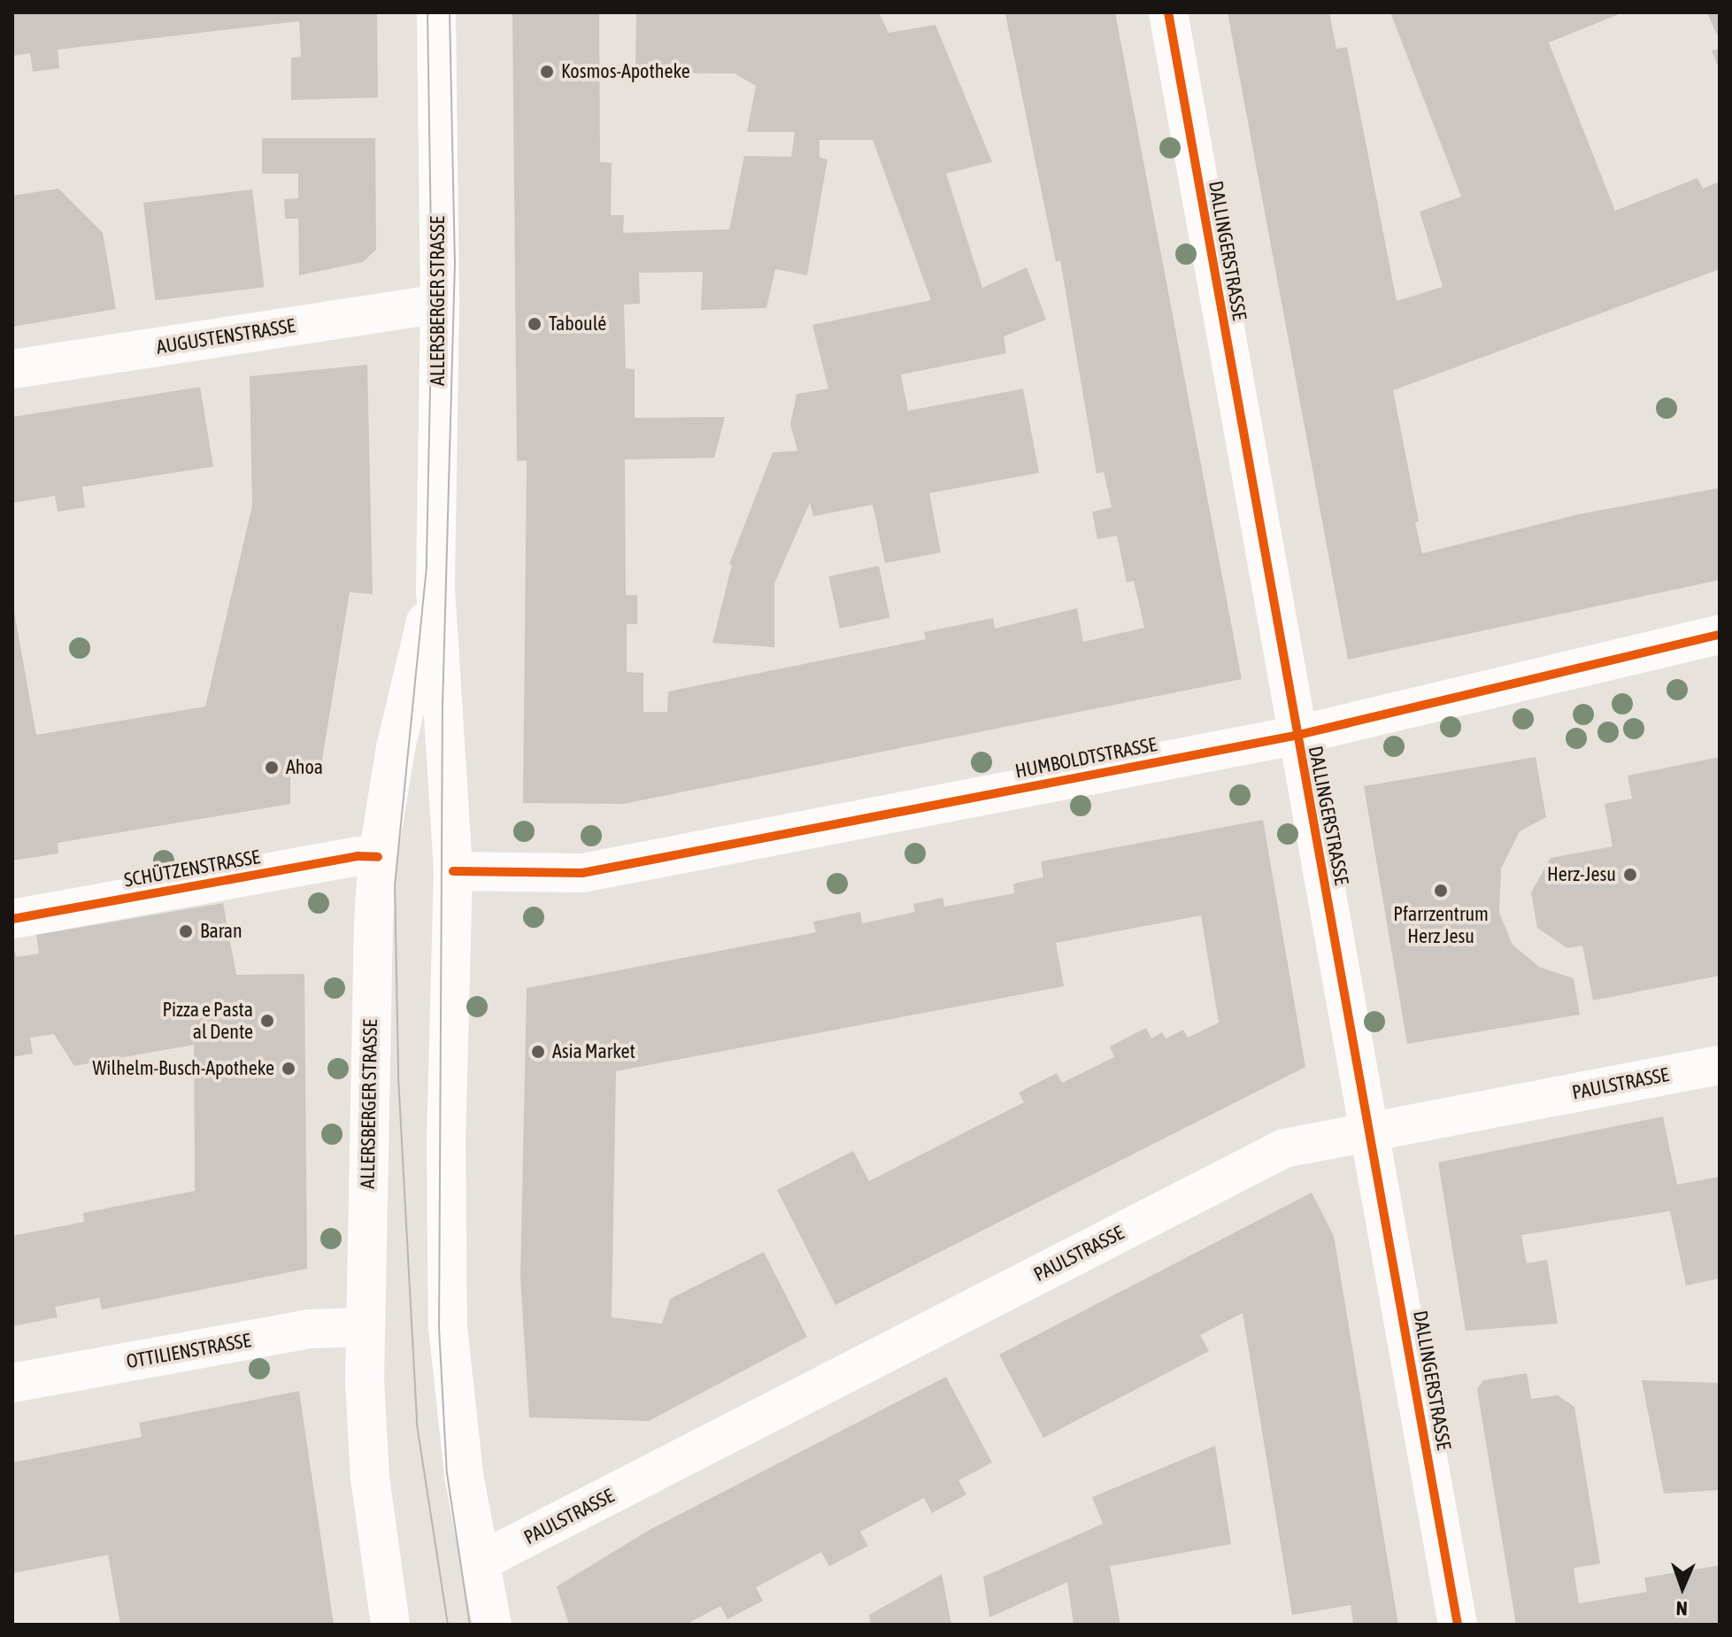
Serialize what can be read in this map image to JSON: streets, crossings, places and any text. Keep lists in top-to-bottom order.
{
  "streets": {
    "street": [
      "DALLINGERSTRASSE",
      "ALLERSBERGER STRASSE",
      "AUGUSTENSTRASSE",
      "HUMBOLDTSTRASSE",
      "SCHÜTZENSTRASSE",
      "PAULSTRASSE",
      "OTTILIENSTRASSE"
    ]
  },
  "crossings": [
    ["DALLINGERSTRASSE", "HUMBOLDTSTRASSE"],
    ["DALLINGERSTRASSE", "PAULSTRASSE"],
    ["ALLERSBERGER STRASSE", "AUGUSTENSTRASSE"],
    ["ALLERSBERGER STRASSE", "HUMBOLDTSTRASSE"],
    ["ALLERSBERGER STRASSE", "SCHÜTZENSTRASSE"],
    ["ALLERSBERGER STRASSE", "PAULSTRASSE"],
    ["ALLERSBERGER STRASSE", "OTTILIENSTRASSE"]
  ],
  "places": [
    "Kosmos-Apotheke",
    "Taboulé",
    "Ahoa",
    "Herz-Jesu",
    "Pfarrzentrum Herz Jesu",
    "Baran",
    "Pizza e Pasta al Dente",
    "Asia Market",
    "Wilhelm-Busch-Apotheke"
  ],
  "north": "bottom"
}
